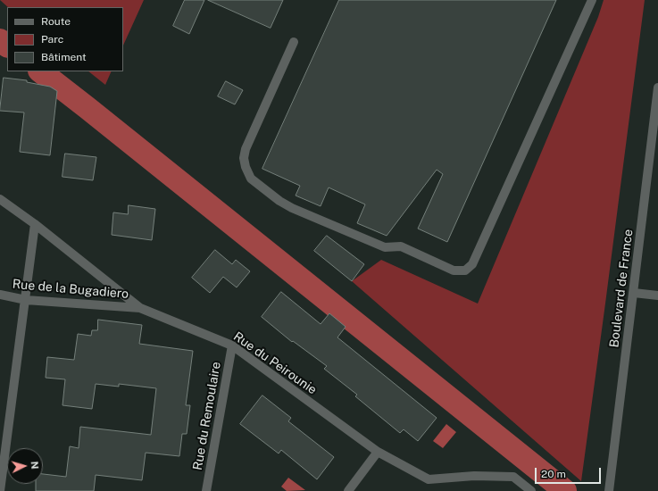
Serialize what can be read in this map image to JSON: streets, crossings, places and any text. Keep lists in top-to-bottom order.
{
  "streets": {
    "street": [
      "Boulevard de France",
      "Rue de la Bugadiero",
      "Rue du Peirounie",
      "Rue du Remoulaire"
    ]
  },
  "crossings": [
    ["Rue de la Bugadiero", "Rue du Peirounie"],
    ["Rue du Peirounie", "Rue du Remoulaire"]
  ],
  "legend": ["Route", "Parc", "Bâtiment"],
  "scale_bar": "20 m",
  "north": "right"
}
